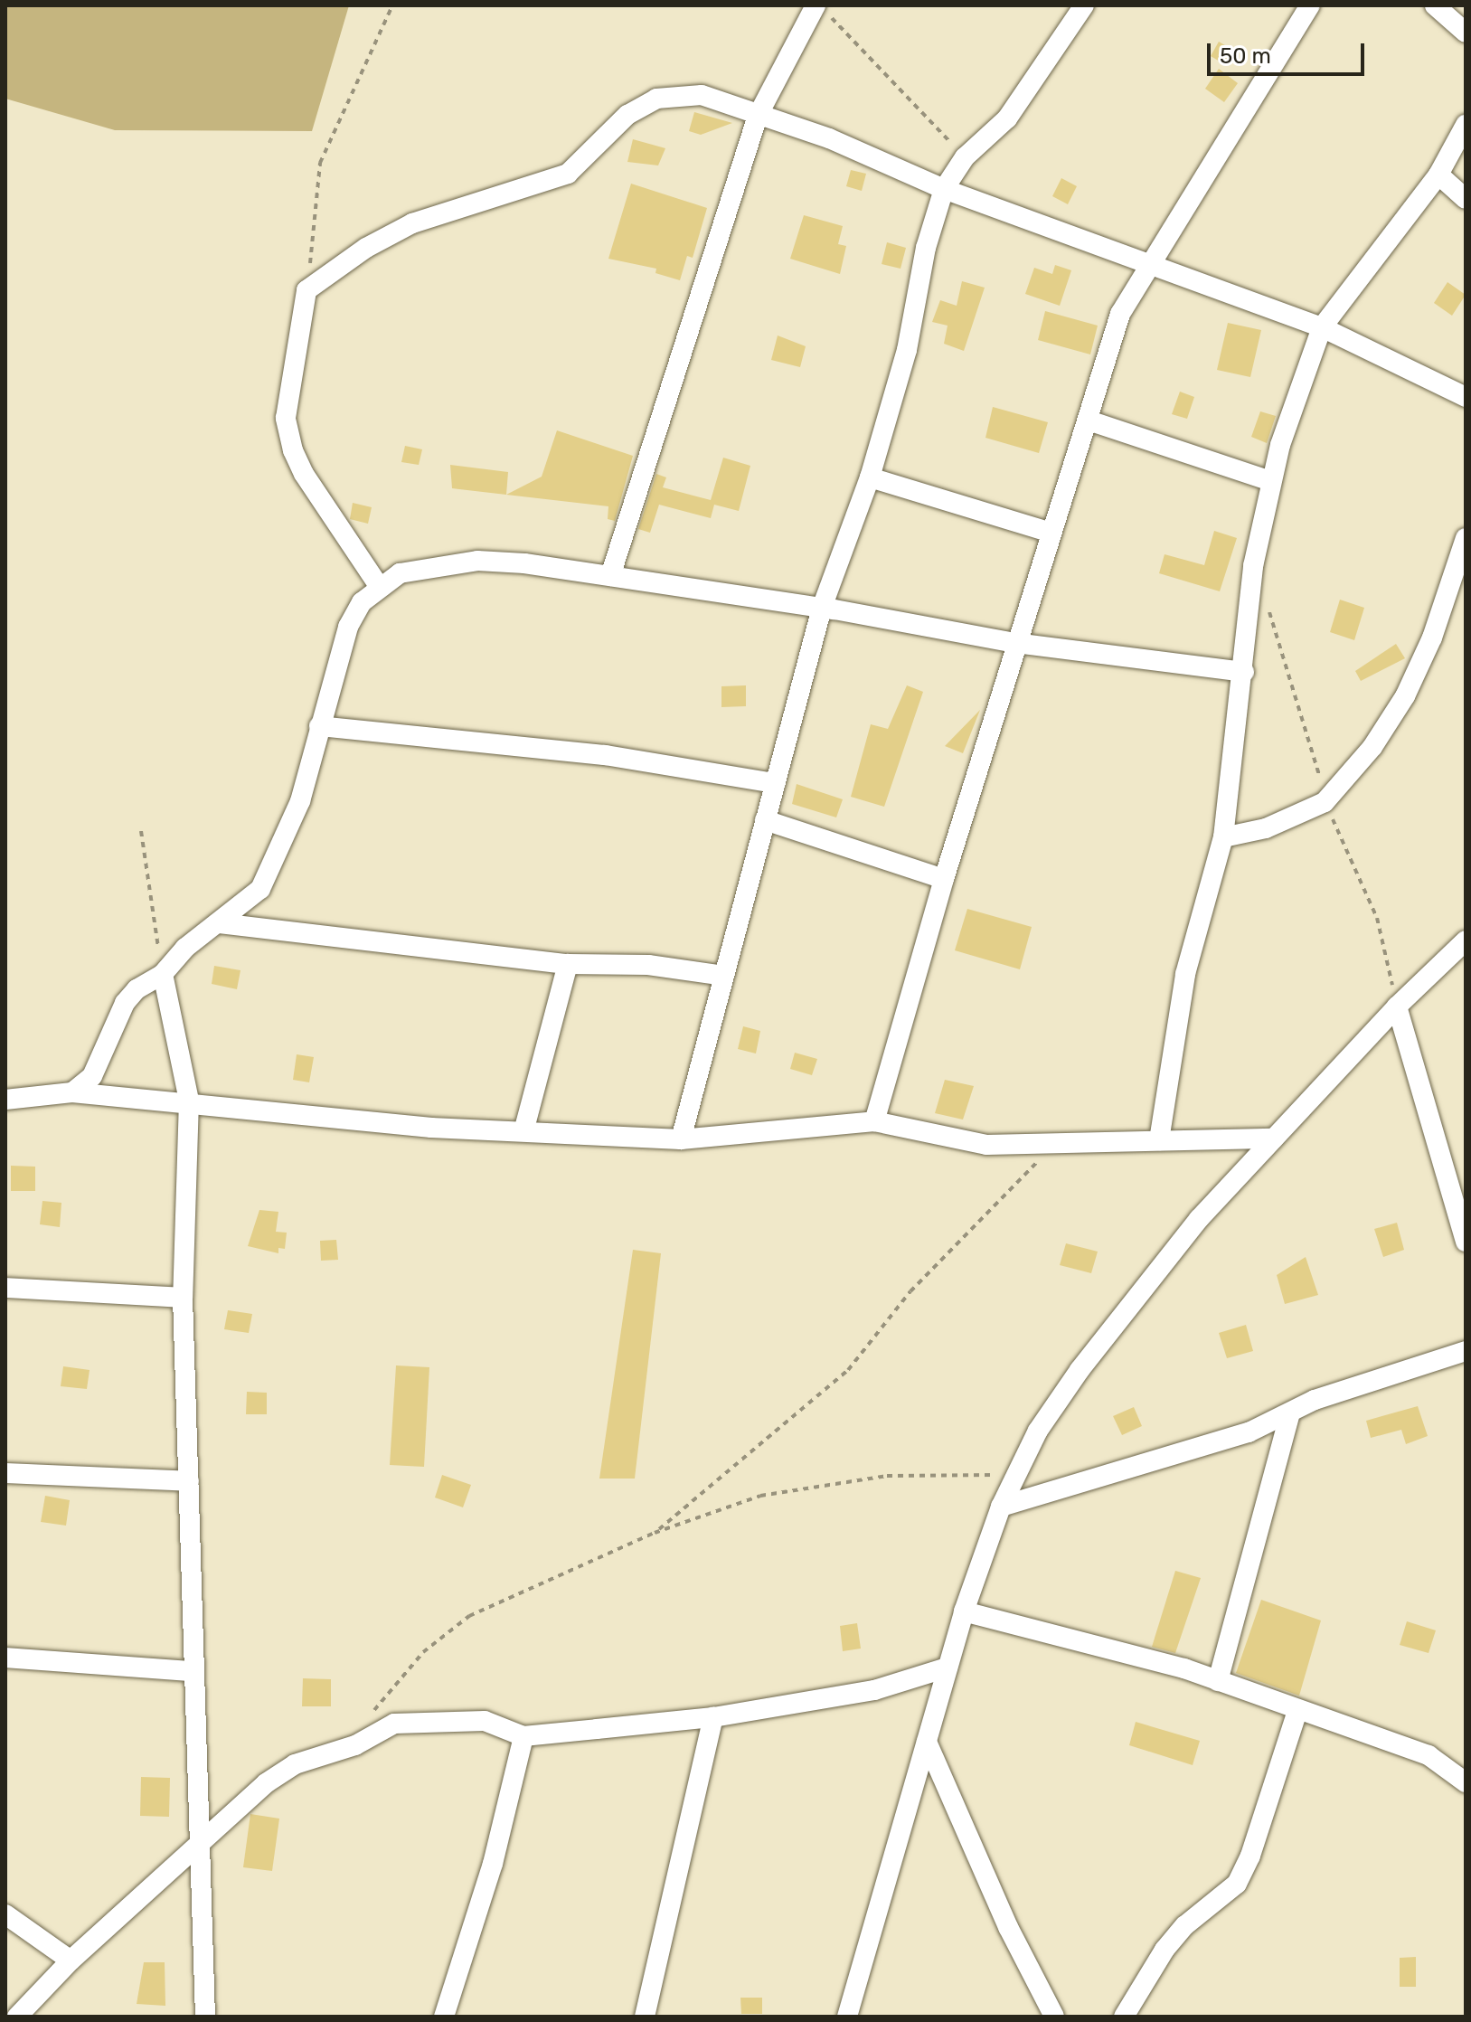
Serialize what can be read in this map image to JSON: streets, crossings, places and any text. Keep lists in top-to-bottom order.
{
  "scale_bar": "50 m"
}
